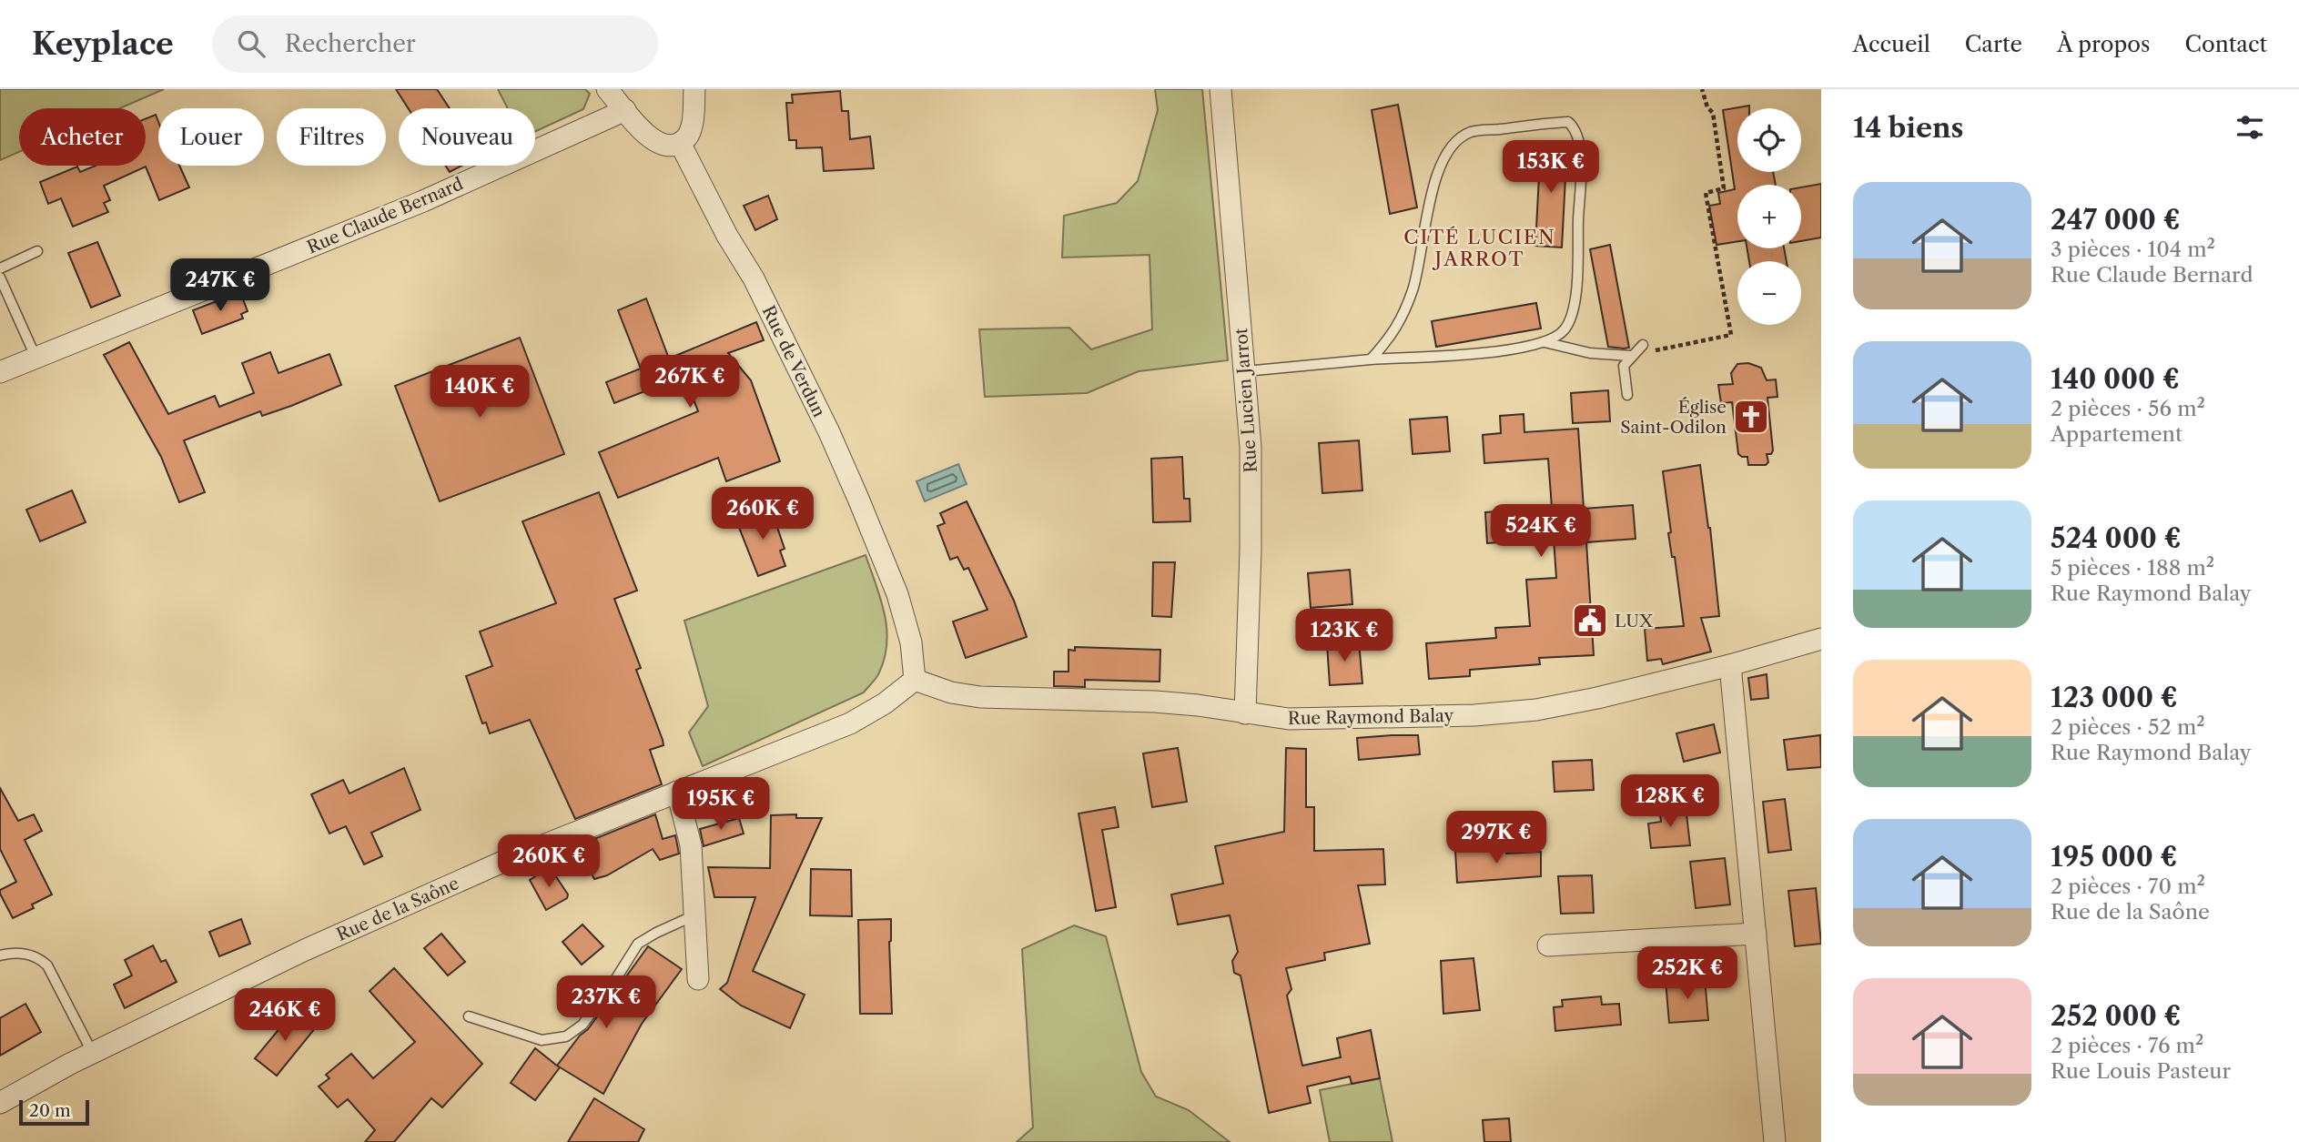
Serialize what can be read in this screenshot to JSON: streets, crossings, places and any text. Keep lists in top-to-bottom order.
{
  "streets": {
    "street": [
      "Rue Claude Bernard",
      "Rue de Verdun",
      "Rue Lucien Jarrot",
      "Rue Raymond Balay",
      "Rue de la Saône"
    ]
  },
  "crossings": [
    ["Rue de Verdun", "Rue Raymond Balay"],
    ["Rue de Verdun", "Rue de la Saône"],
    ["Rue Lucien Jarrot", "Rue Raymond Balay"],
    ["Rue Raymond Balay", "Rue de la Saône"]
  ],
  "districts": ["CITÉ LUCIEN JARROT"],
  "places": {
    "church": ["Église Saint-Odilon"],
    "public building": ["LUX"]
  },
  "scale_bar": "20 m",
  "page": {
    "header": "Keyplace",
    "search": "Rechercher",
    "nav": [
      "Accueil",
      "Carte",
      "À propos",
      "Contact"
    ],
    "heading": "14 biens",
    "map_buttons": ["+", "−"],
    "chip": [
      "Acheter",
      "Louer",
      "Filtres",
      "Nouveau"
    ],
    "price": [
      "153K €",
      "247K €",
      "267K €",
      "140K €",
      "260K €",
      "524K €",
      "123K €",
      "128K €",
      "195K €",
      "297K €",
      "260K €",
      "252K €",
      "237K €",
      "246K €"
    ],
    "list": [
      {
        "name": "247 000 €",
        "note": "3 pièces · 104 m² · Rue Claude Bernard"
      },
      {
        "name": "140 000 €",
        "note": "2 pièces · 56 m² · Appartement"
      },
      {
        "name": "524 000 €",
        "note": "5 pièces · 188 m² · Rue Raymond Balay"
      },
      {
        "name": "123 000 €",
        "note": "2 pièces · 52 m² · Rue Raymond Balay"
      },
      {
        "name": "195 000 €",
        "note": "2 pièces · 70 m² · Rue de la Saône"
      },
      {
        "name": "252 000 €",
        "note": "2 pièces · 76 m² · Rue Louis Pasteur"
      }
    ],
    "scale": "20 m"
  }
}
